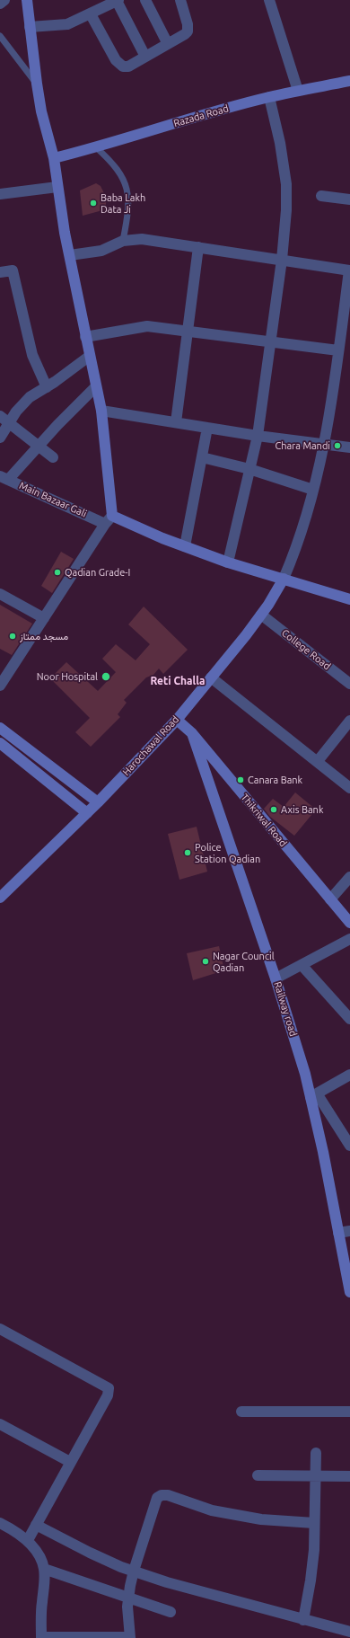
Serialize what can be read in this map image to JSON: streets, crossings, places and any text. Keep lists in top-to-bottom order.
{
  "streets": {
    "main road": [
      "Razada Road",
      "Harochawal Road",
      "Thikriwal Road",
      "Railway road"
    ],
    "street": ["Main Bazaar Gali", "College Road"]
  },
  "crossings": [
    ["College Road", "Harochawal Road"],
    ["Harochawal Road", "Thikriwal Road"],
    ["Thikriwal Road", "Railway road"]
  ],
  "districts": ["Reti Challa"],
  "places": [
    "Baba Lakh Data Ji",
    "Chara Mandi",
    "Qadian Grade-I",
    "مسجد ممتاز",
    "Noor Hospital",
    "Canara Bank",
    "Axis Bank",
    "Police Station Qadian",
    "Nagar Council Qadian"
  ]
}
